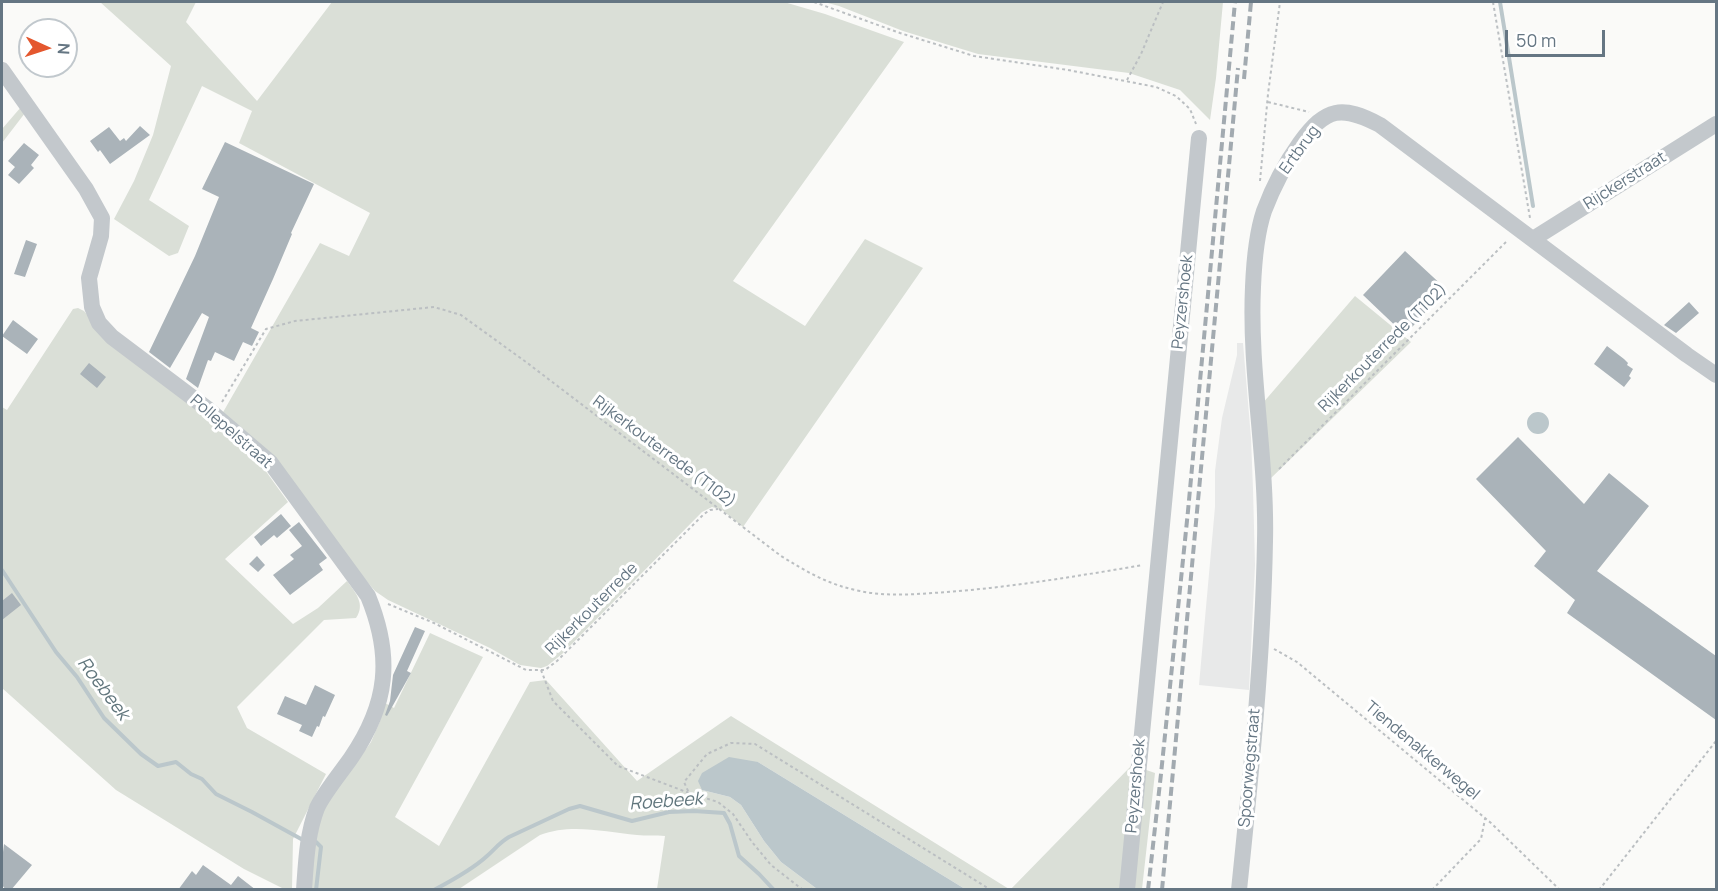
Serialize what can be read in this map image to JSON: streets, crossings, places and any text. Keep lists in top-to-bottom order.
{
  "streets": {
    "street": [
      "Ertbrug",
      "Rijckerstraat",
      "Peyzershoek",
      "Pollepelstraat",
      "Spoorwegstraat"
    ],
    "path": ["Rijkerkouterrede (T102)", "Rijkerkouterrede", "Tiendenakkerwegel"]
  },
  "crossings": [
    ["Ertbrug", "Rijckerstraat"],
    ["Ertbrug", "Rijkerkouterrede (T102)"],
    ["Ertbrug", "Tiendenakkerwegel"],
    ["Ertbrug", "Spoorwegstraat"],
    ["Rijckerstraat", "Rijkerkouterrede (T102)"],
    ["Peyzershoek", "Rijkerkouterrede (T102)"],
    ["Rijkerkouterrede (T102)", "Pollepelstraat"],
    ["Rijkerkouterrede (T102)", "Rijkerkouterrede"],
    ["Pollepelstraat", "Rijkerkouterrede"],
    ["Tiendenakkerwegel", "Spoorwegstraat"]
  ],
  "water": ["Roebeek"],
  "scale_bar": "50 m",
  "north": "right"
}
